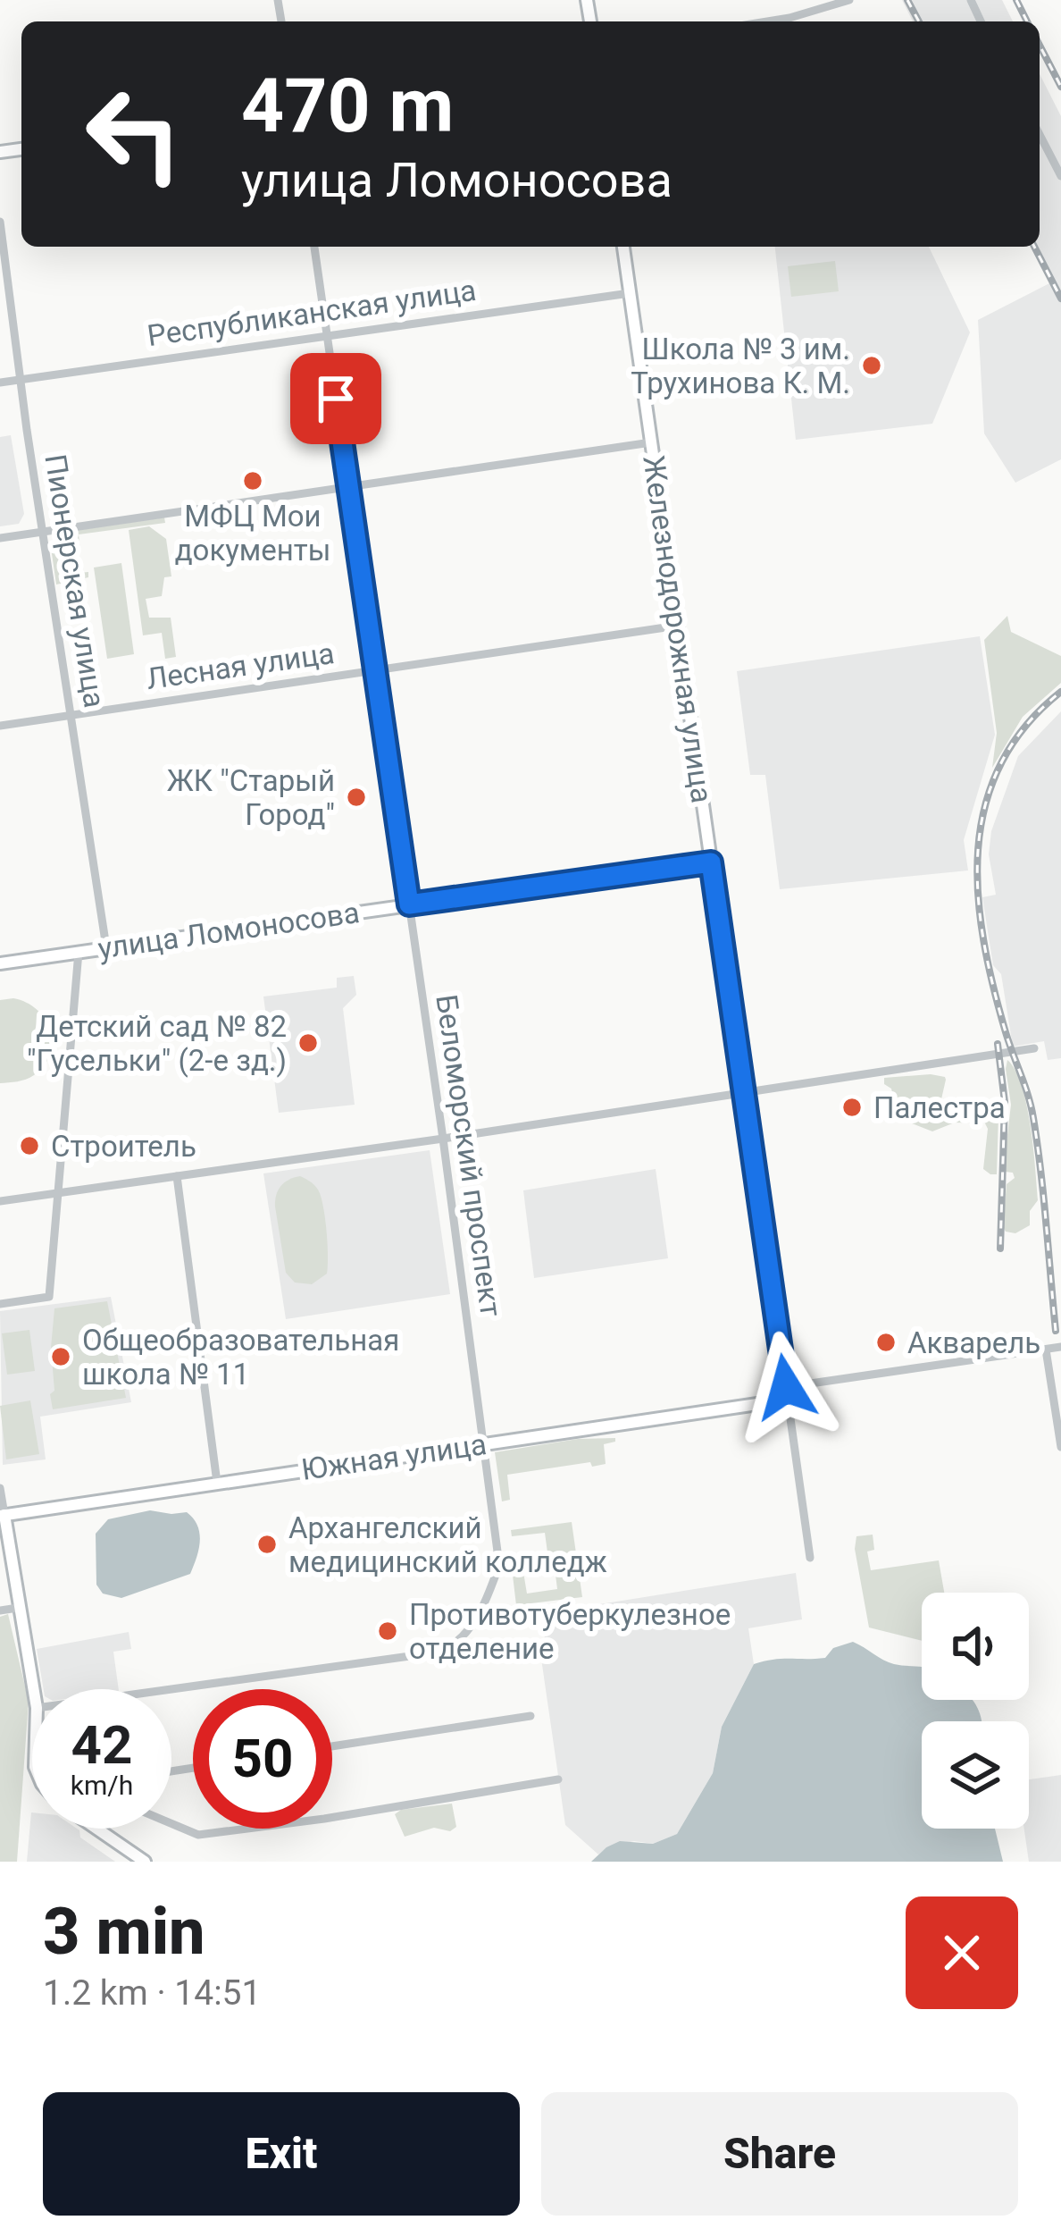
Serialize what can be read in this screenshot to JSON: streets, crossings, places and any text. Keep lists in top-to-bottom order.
{
  "streets": {
    "main road": ["Железнодорожная улица", "улица Ломоносова", "Южная улица"],
    "street": [
      "Республиканская улица",
      "Пионерская улица",
      "Лесная улица",
      "Беломорский проспект"
    ]
  },
  "crossings": [
    ["Республиканская улица", "Пионерская улица"],
    ["Республиканская улица", "Железнодорожная улица"],
    ["Республиканская улица", "Беломорский проспект"],
    ["Пионерская улица", "Лесная улица"],
    ["Пионерская улица", "улица Ломоносова"],
    ["Железнодорожная улица", "Лесная улица"],
    ["Железнодорожная улица", "улица Ломоносова"],
    ["Железнодорожная улица", "Южная улица"],
    ["Лесная улица", "Беломорский проспект"],
    ["улица Ломоносова", "Беломорский проспект"],
    ["Беломорский проспект", "Южная улица"]
  ],
  "places": [
    "Школа № 3 им. Трухинова К. М.",
    "МФЦ Мои документы",
    "ЖК \"Старый Город\"",
    "Детский сад № 82 \"Гусельки\" (2-е зд.)",
    "Палестра",
    "Строитель",
    "Акварель",
    "Общеобразовательная школа № 11",
    "Архангелский медицинский колледж",
    "Противотуберкулезное отделение"
  ],
  "page": {
    "turn": ["470 m", "улица Ломоносова"],
    "speed": "42 km/h",
    "limit": "50",
    "heading": ["3 min", "1.2 km · 14:51"],
    "buttons": ["Exit", "Share"]
  }
}
